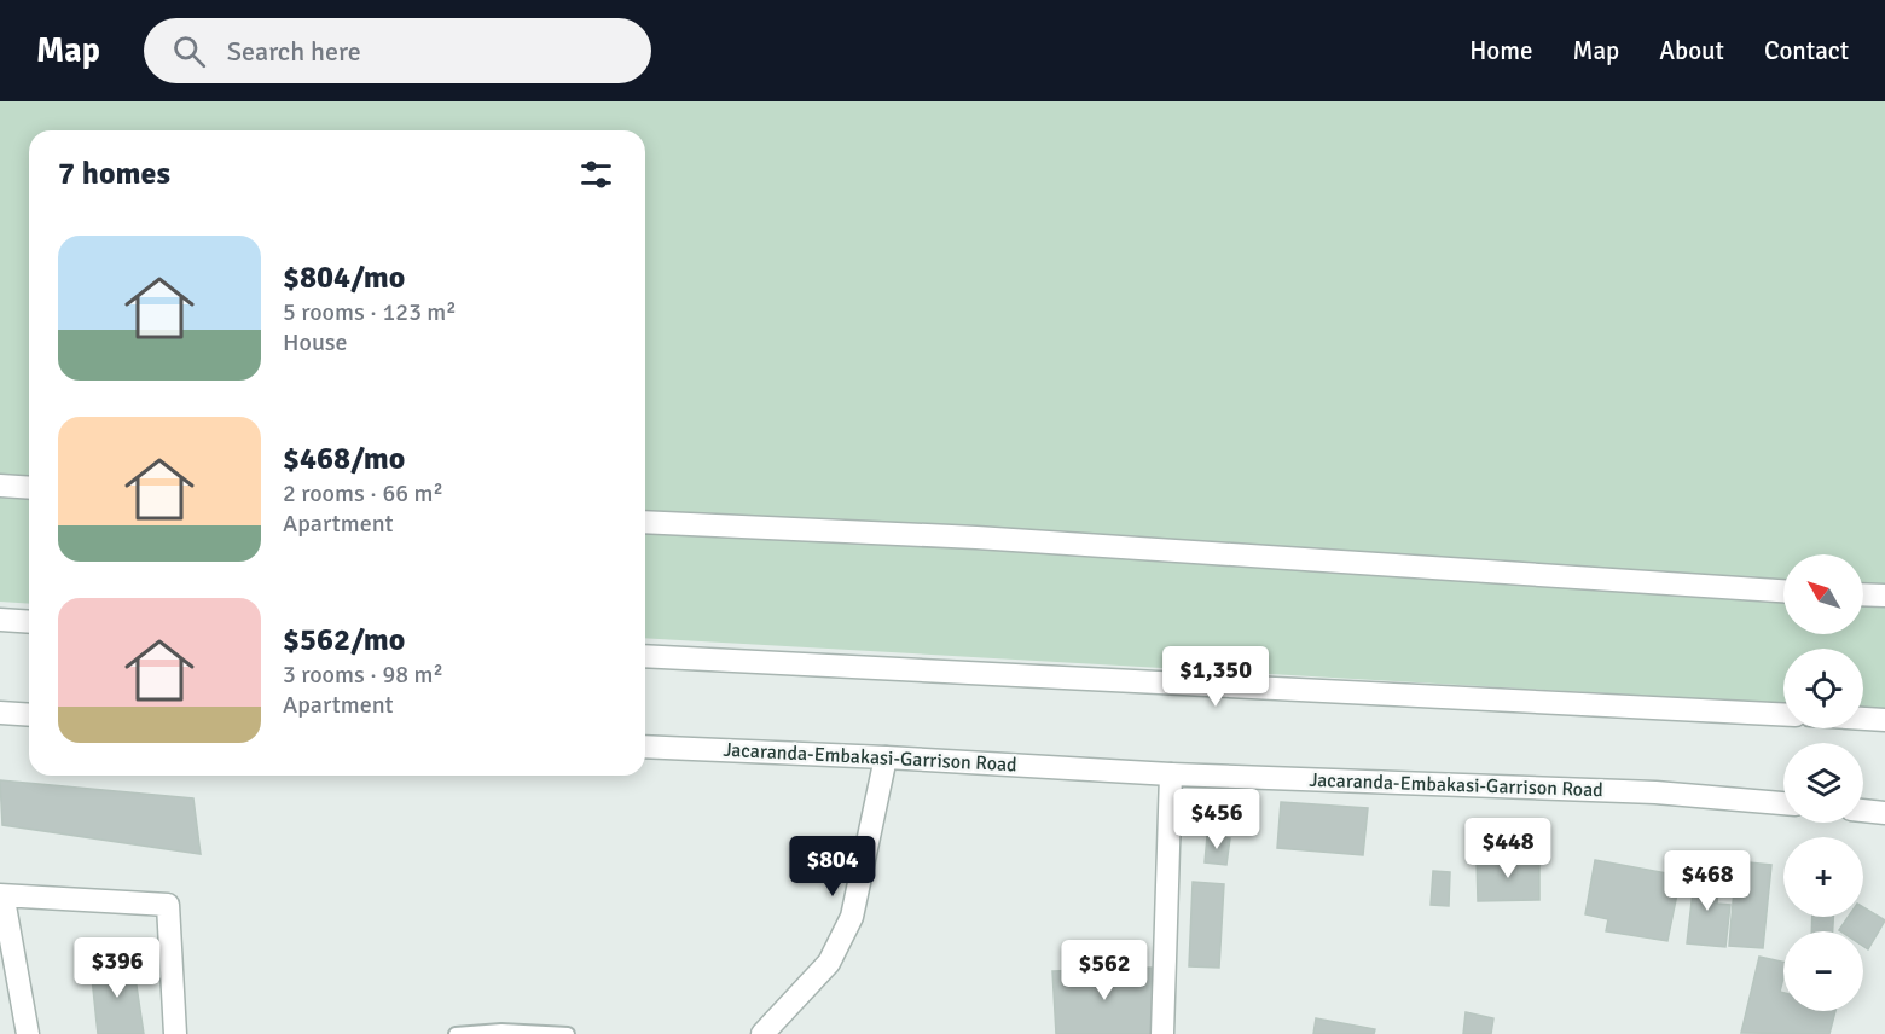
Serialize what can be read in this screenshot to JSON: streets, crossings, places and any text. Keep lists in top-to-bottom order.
{
  "streets": {
    "street": ["Jacaranda-Embakasi-Garrison Road"]
  },
  "north": "top left",
  "page": {
    "header": "Map",
    "search": "Search here",
    "nav": [
      "Home",
      "Map",
      "About",
      "Contact"
    ],
    "heading": "7 homes",
    "list": [
      {
        "name": "$804/mo",
        "note": "5 rooms · 123 m² · House"
      },
      {
        "name": "$468/mo",
        "note": "2 rooms · 66 m² · Apartment"
      },
      {
        "name": "$562/mo",
        "note": "3 rooms · 98 m² · Apartment"
      }
    ],
    "map_buttons": ["+", "−"],
    "price": [
      "$1,350",
      "$456",
      "$448",
      "$804",
      "$468",
      "$396",
      "$562"
    ]
  }
}
